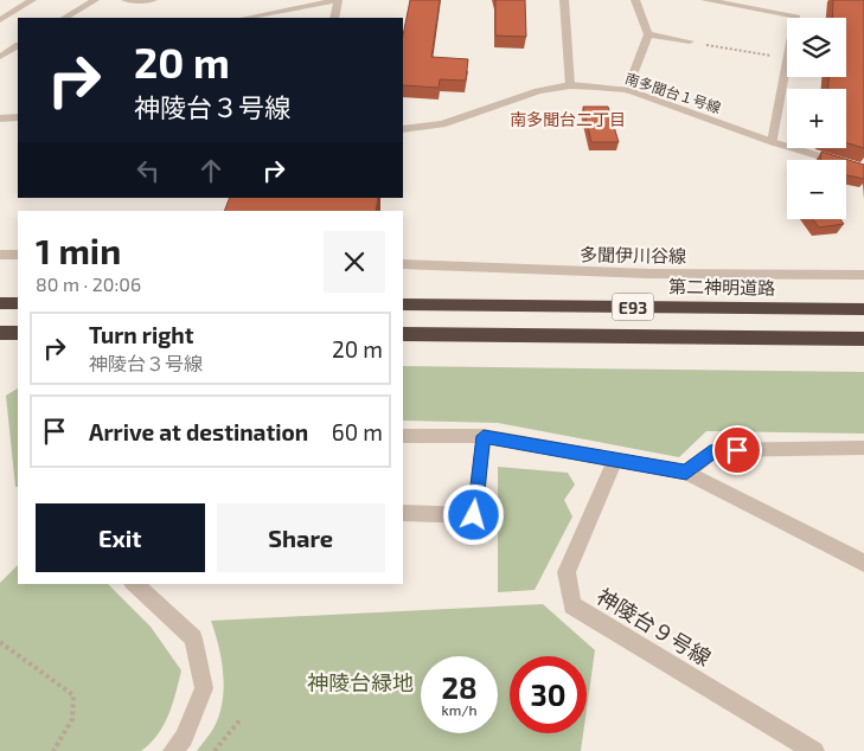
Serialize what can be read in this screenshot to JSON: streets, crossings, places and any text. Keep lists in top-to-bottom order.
{
  "streets": {
    "highway": ["第二神明道路", "E93"],
    "street": ["南多聞台１号線", "多聞伊川谷線", "神陵台９号線"]
  },
  "districts": ["南多聞台二丁目"],
  "parks": ["神陵台緑地"],
  "page": {
    "map_buttons": ["+", "−"],
    "turn": ["20 m", "神陵台３号線"],
    "heading": ["1 min", "80 m · 20:06"],
    "list": [
      {
        "name": "Turn right",
        "note": "神陵台３号線",
        "value": "20 m"
      },
      {
        "name": "Arrive at destination",
        "value": "60 m"
      }
    ],
    "buttons": ["Exit", "Share"],
    "speed": "28 km/h",
    "limit": "30"
  }
}
